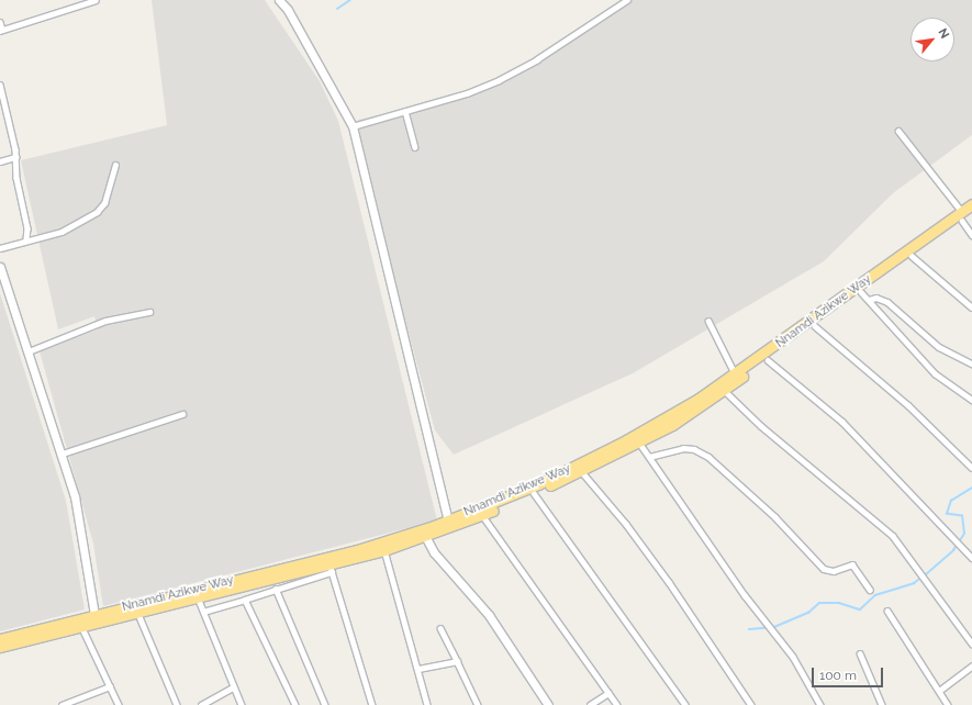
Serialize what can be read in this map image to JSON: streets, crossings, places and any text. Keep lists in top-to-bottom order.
{
  "streets": {
    "highway": ["Nnamdi Azikwe Way"]
  },
  "scale_bar": "100 m",
  "north": "top right"
}
